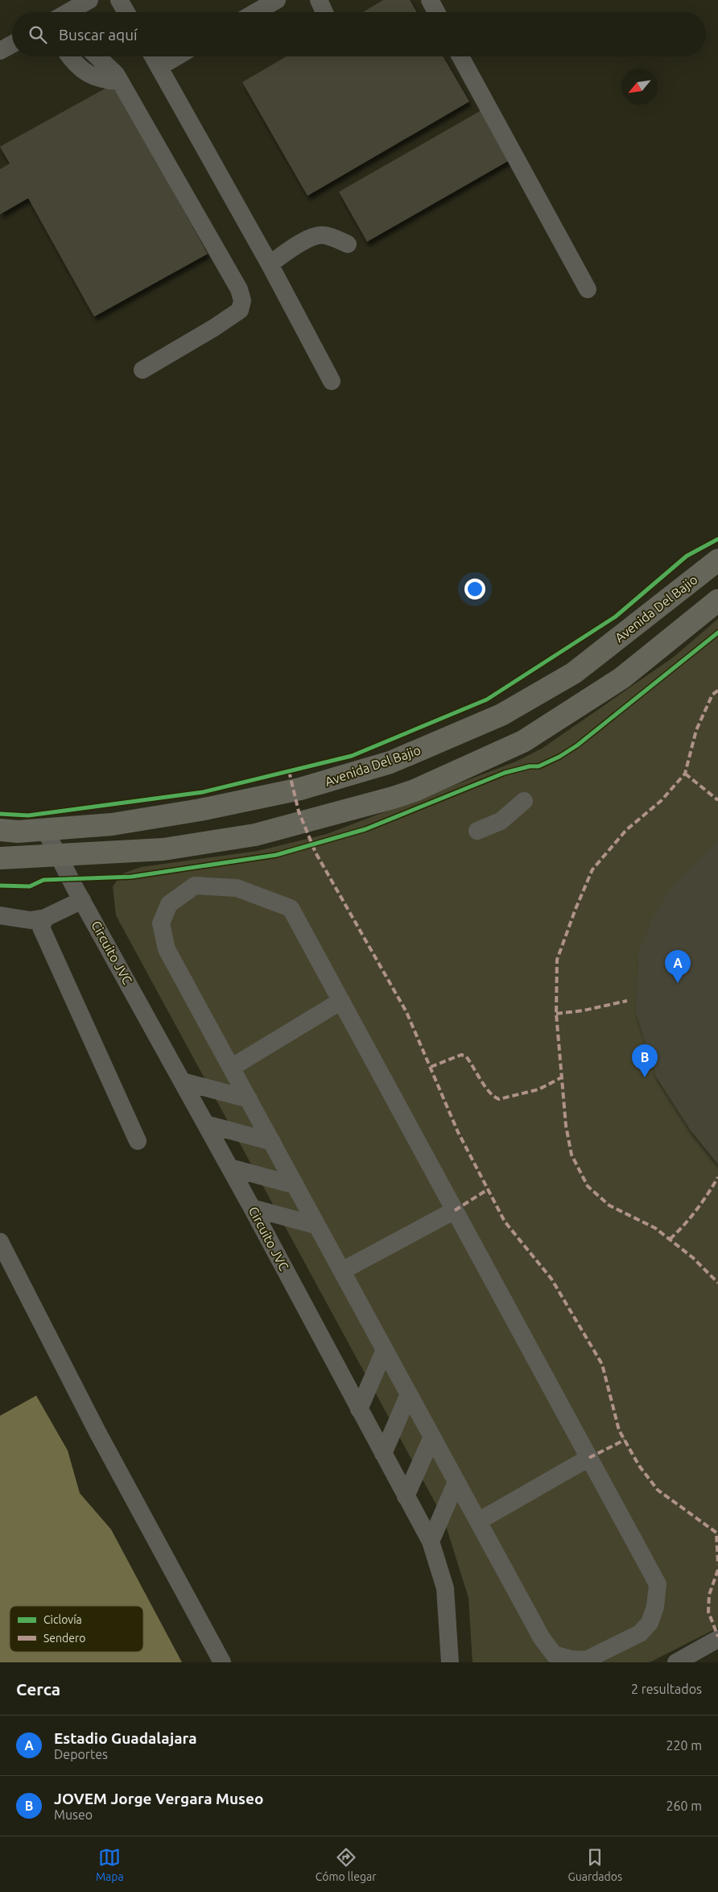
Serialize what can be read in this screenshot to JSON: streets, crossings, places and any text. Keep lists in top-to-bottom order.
{
  "streets": {
    "main road": ["Avenida Del Bajio"],
    "lane": ["Circuito JVC"]
  },
  "crossings": [
    ["Avenida Del Bajio", "Circuito JVC"]
  ],
  "legend": ["Ciclovía", "Sendero"],
  "north": "bottom left",
  "page": {
    "search": "Buscar aquí",
    "pins": ["A", "B"],
    "heading": ["Cerca", "2 resultados"],
    "list": [
      {
        "mark": "A",
        "name": "Estadio Guadalajara",
        "note": "Deportes",
        "value": "220 m"
      },
      {
        "mark": "B",
        "name": "JOVEM Jorge Vergara Museo",
        "note": "Museo",
        "value": "260 m"
      }
    ],
    "nav": ["Mapa", "Cómo llegar", "Guardados"]
  }
}
